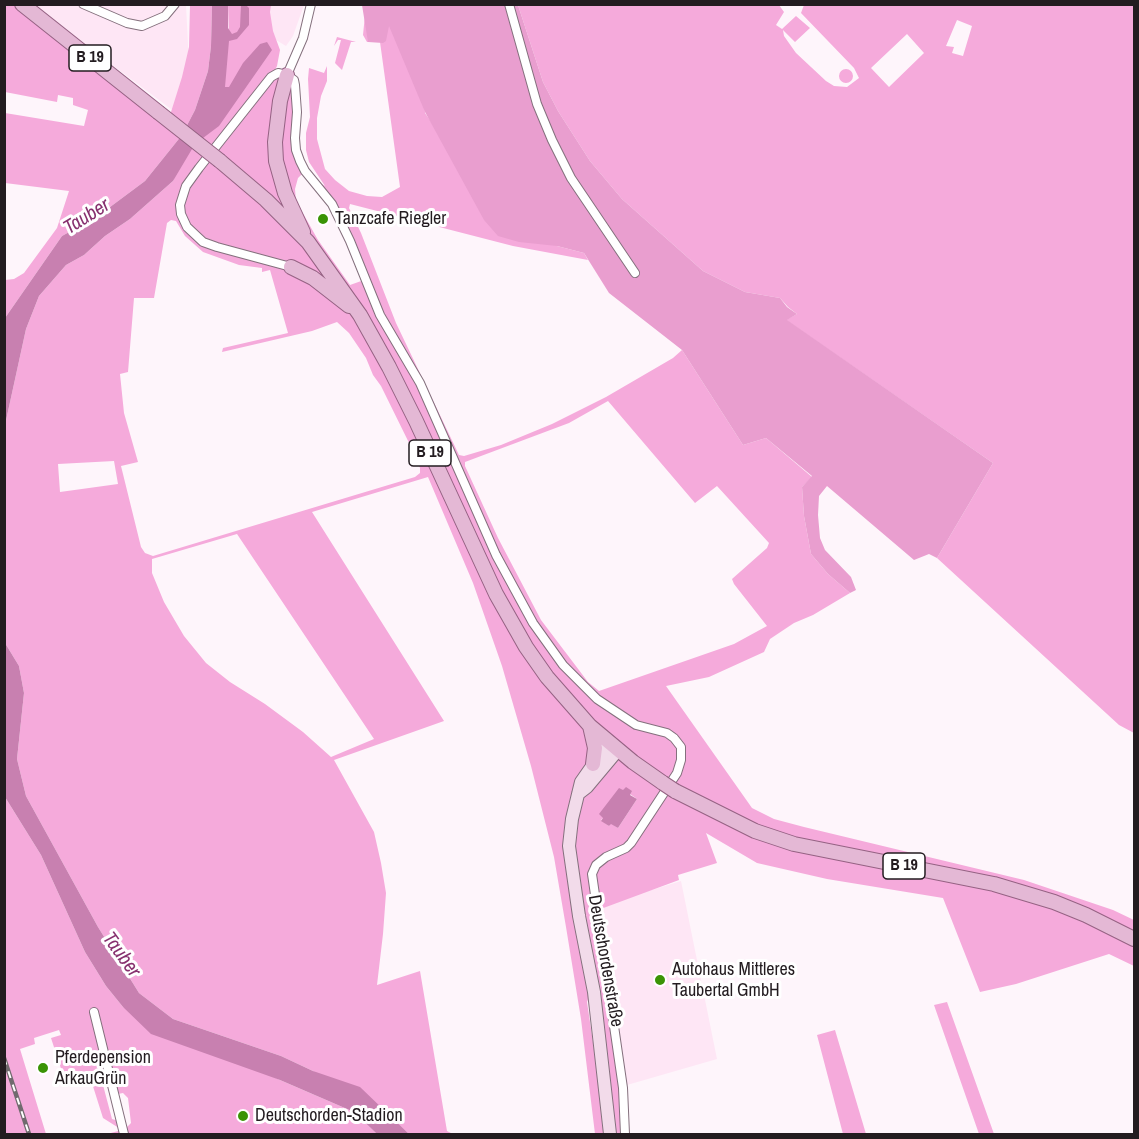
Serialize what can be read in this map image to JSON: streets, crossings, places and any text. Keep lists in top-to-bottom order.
{
  "streets": {
    "main road": ["B 19"],
    "street": ["Deutschordenstraße"]
  },
  "crossings": [
    ["B 19", "Deutschordenstraße"]
  ],
  "water": ["Tauber"],
  "places": [
    "Tanzcafe Riegler",
    "Autohaus Mittleres Taubertal GmbH",
    "Pferdepension ArkauGrün",
    "Deutschorden-Stadion"
  ]
}
